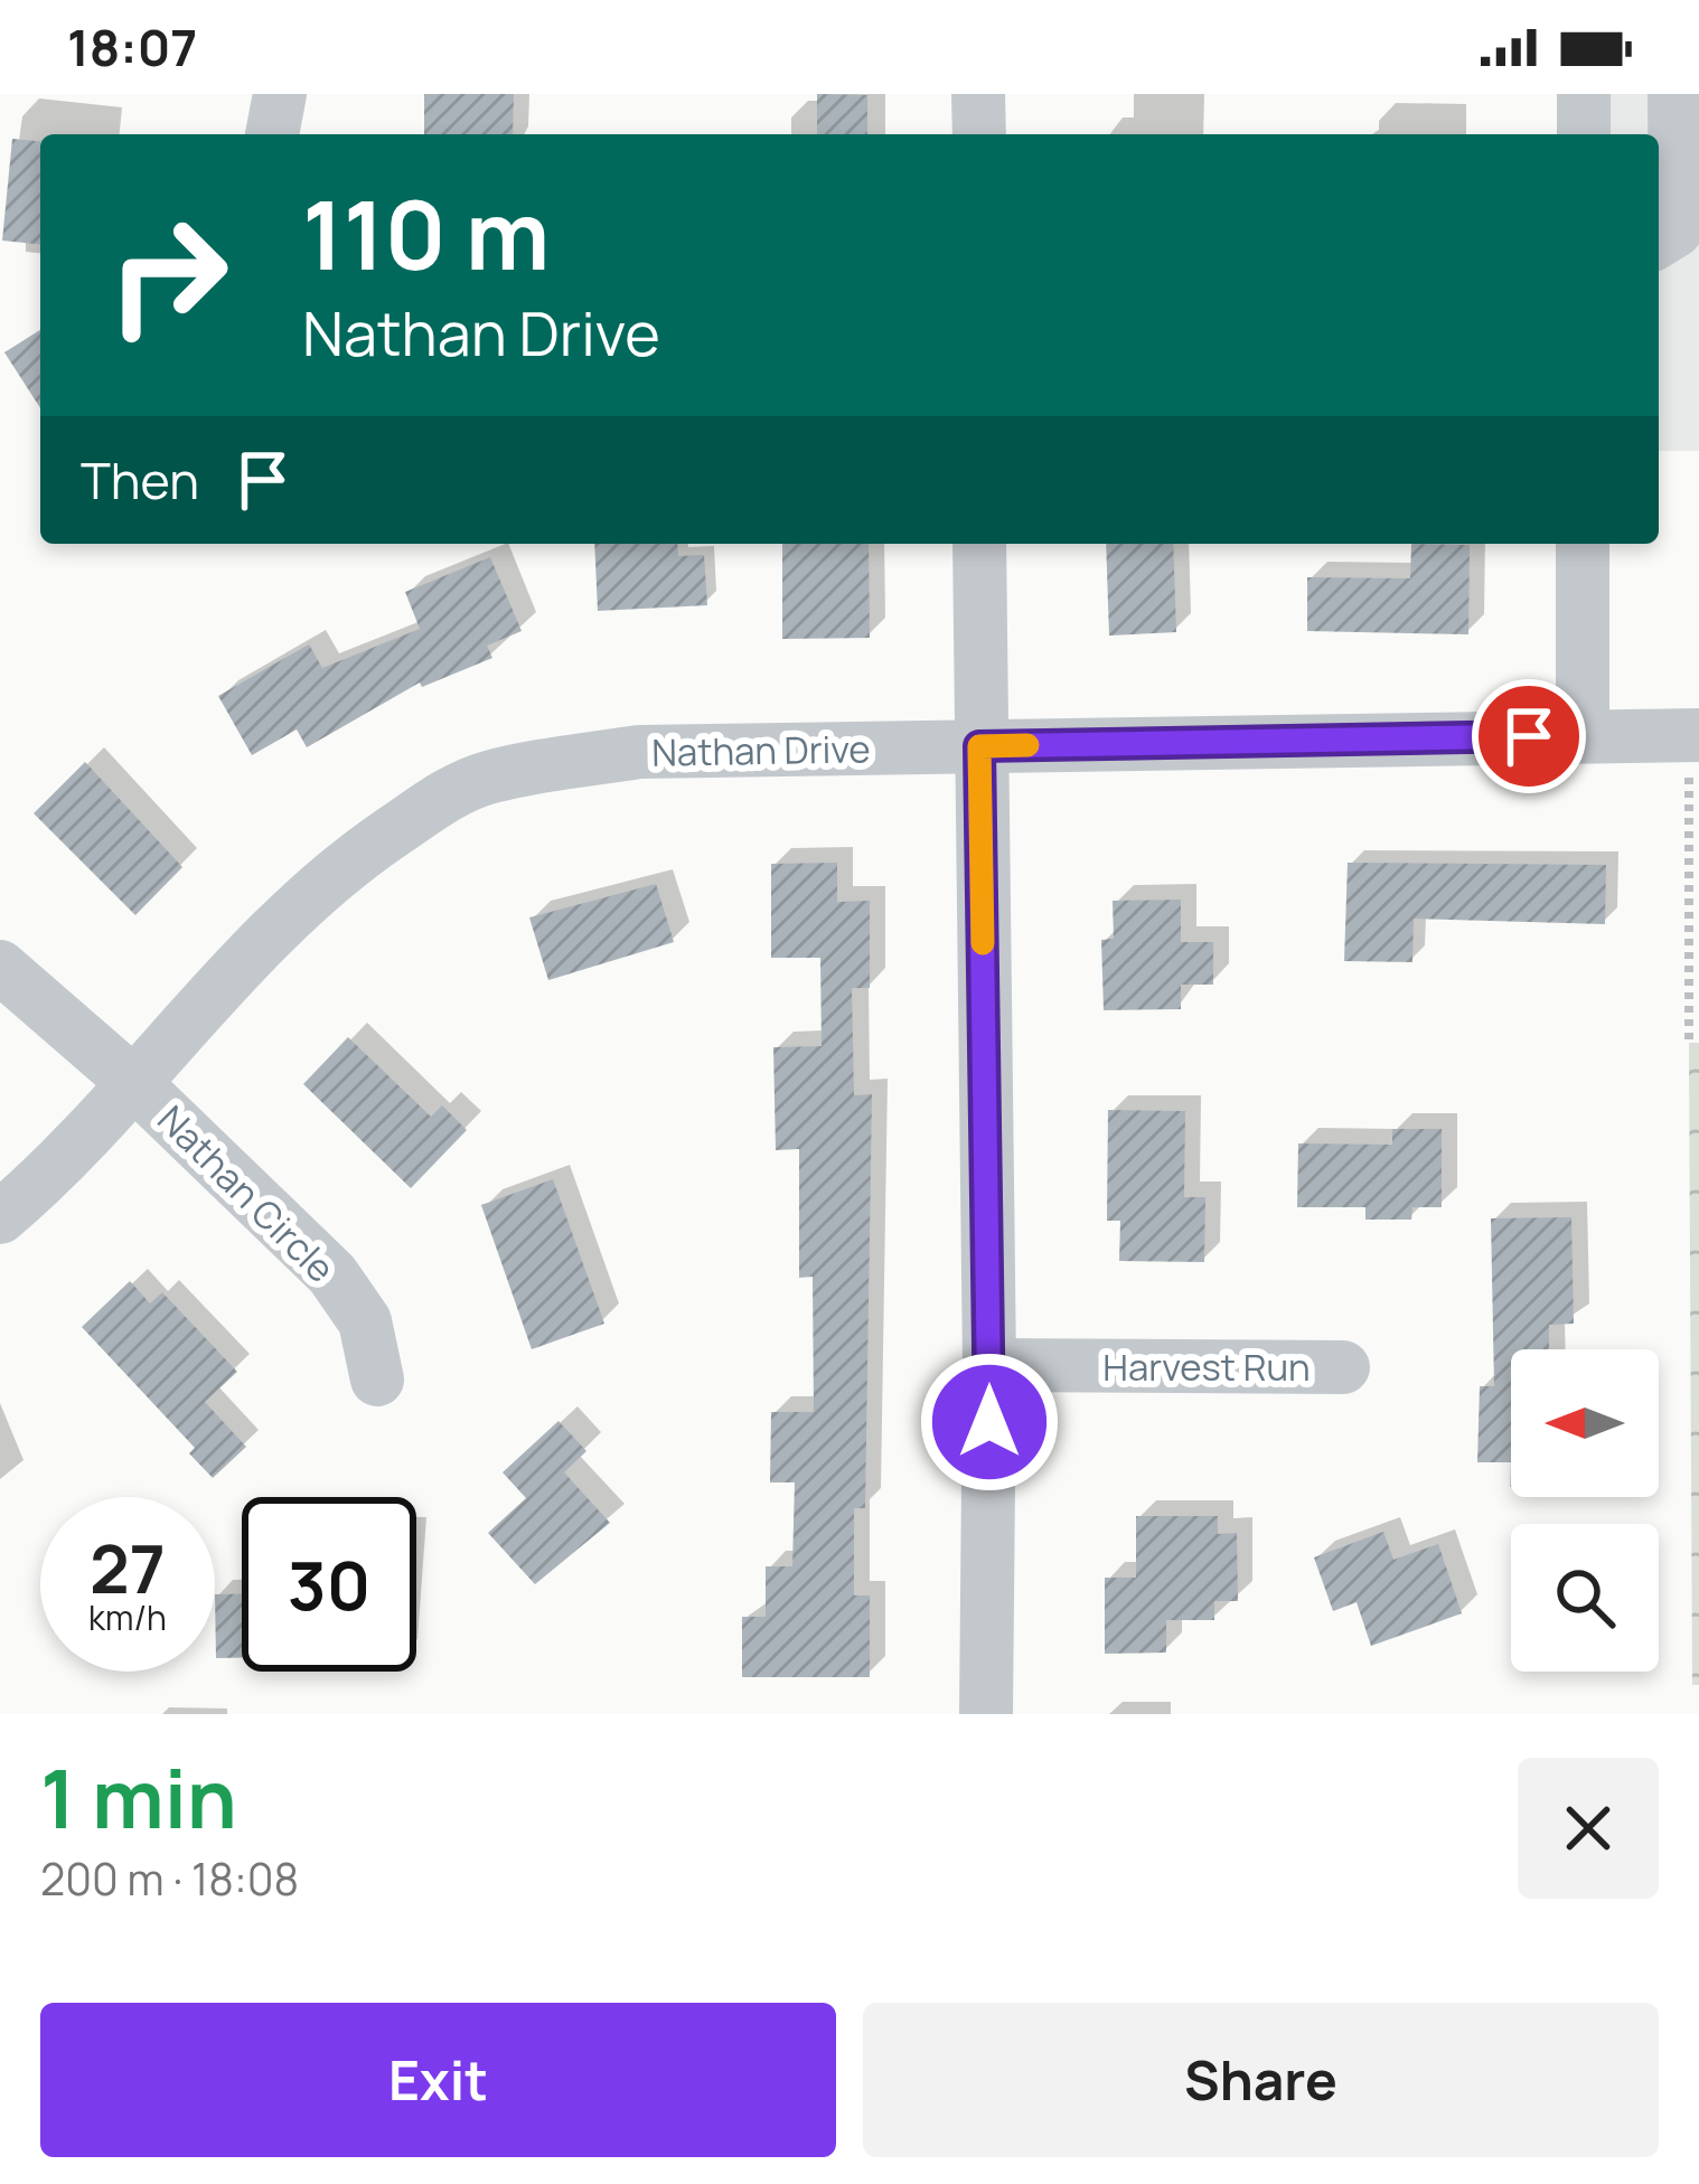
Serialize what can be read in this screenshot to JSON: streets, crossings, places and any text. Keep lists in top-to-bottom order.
{
  "streets": {
    "street": ["Nathan Drive", "Nathan Circle", "Harvest Run"]
  },
  "crossings": [
    ["Nathan Drive", "Nathan Circle"]
  ],
  "north": "left",
  "page": {
    "status": "18:07",
    "turn": ["110 m", "Nathan Drive"],
    "then": "Then",
    "speed": "27 km/h",
    "limit": "30",
    "heading": ["1 min", "200 m · 18:08"],
    "buttons": ["Exit", "Share"]
  }
}
